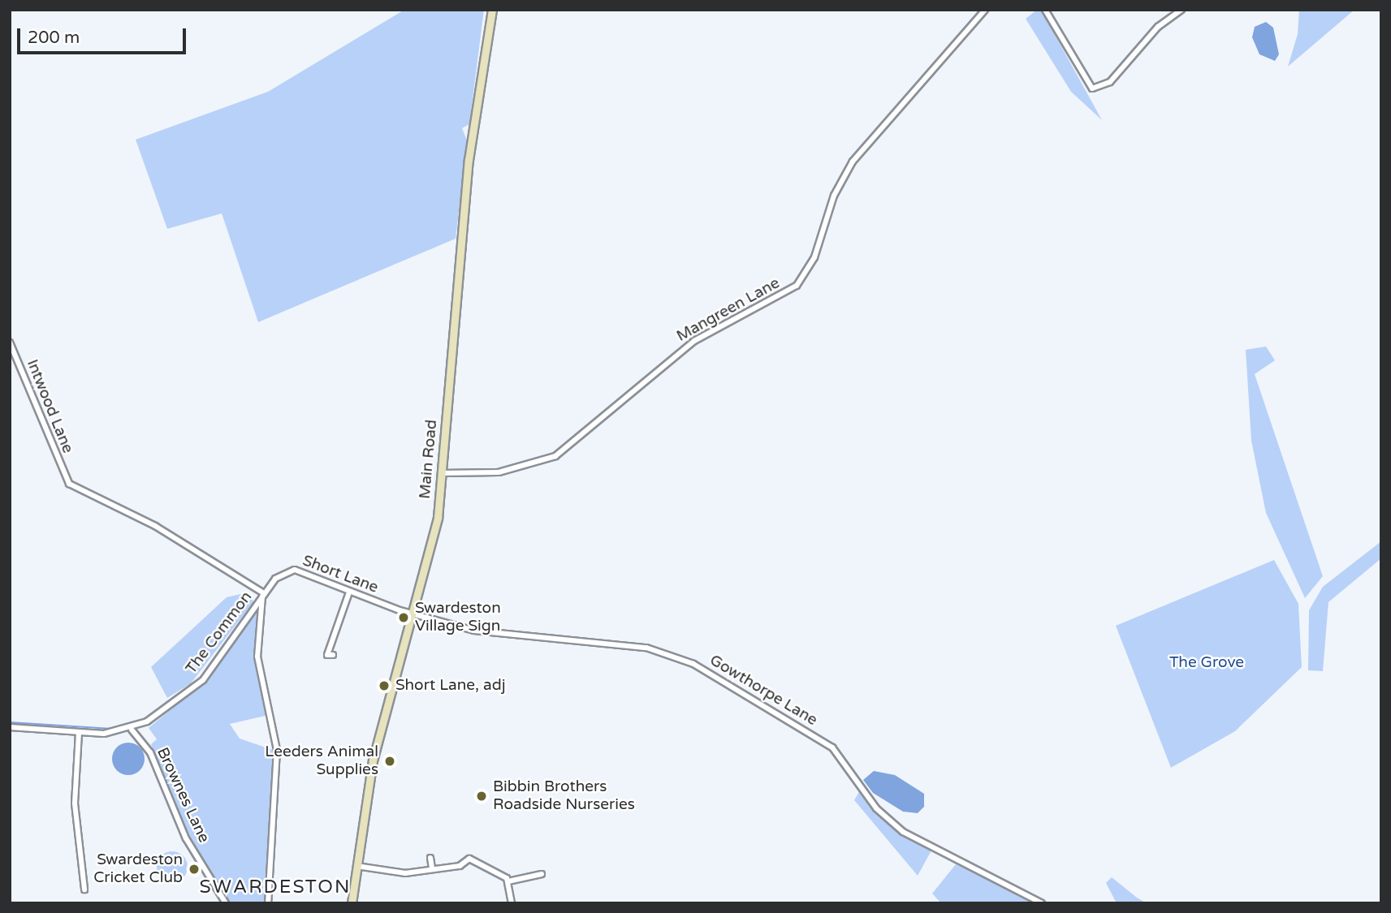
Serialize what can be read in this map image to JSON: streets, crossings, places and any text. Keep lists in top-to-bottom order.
{
  "streets": {
    "main road": ["Main Road"],
    "street": [
      "Mangreen Lane",
      "Intwood Lane",
      "Short Lane",
      "The Common",
      "Gowthorpe Lane",
      "Brownes Lane"
    ]
  },
  "crossings": [
    ["Mangreen Lane", "Main Road"],
    ["Intwood Lane", "The Common"],
    ["Main Road", "Short Lane"],
    ["Main Road", "Gowthorpe Lane"],
    ["Short Lane", "The Common"],
    ["Short Lane", "Gowthorpe Lane"],
    ["The Common", "Brownes Lane"]
  ],
  "districts": ["SWARDESTON"],
  "parks": ["The Grove"],
  "places": [
    "Swardeston Village Sign",
    "Short Lane, adj",
    "Leeders Animal Supplies",
    "Bibbin Brothers Roadside Nurseries",
    "Swardeston Cricket Club"
  ],
  "scale_bar": "200 m"
}
